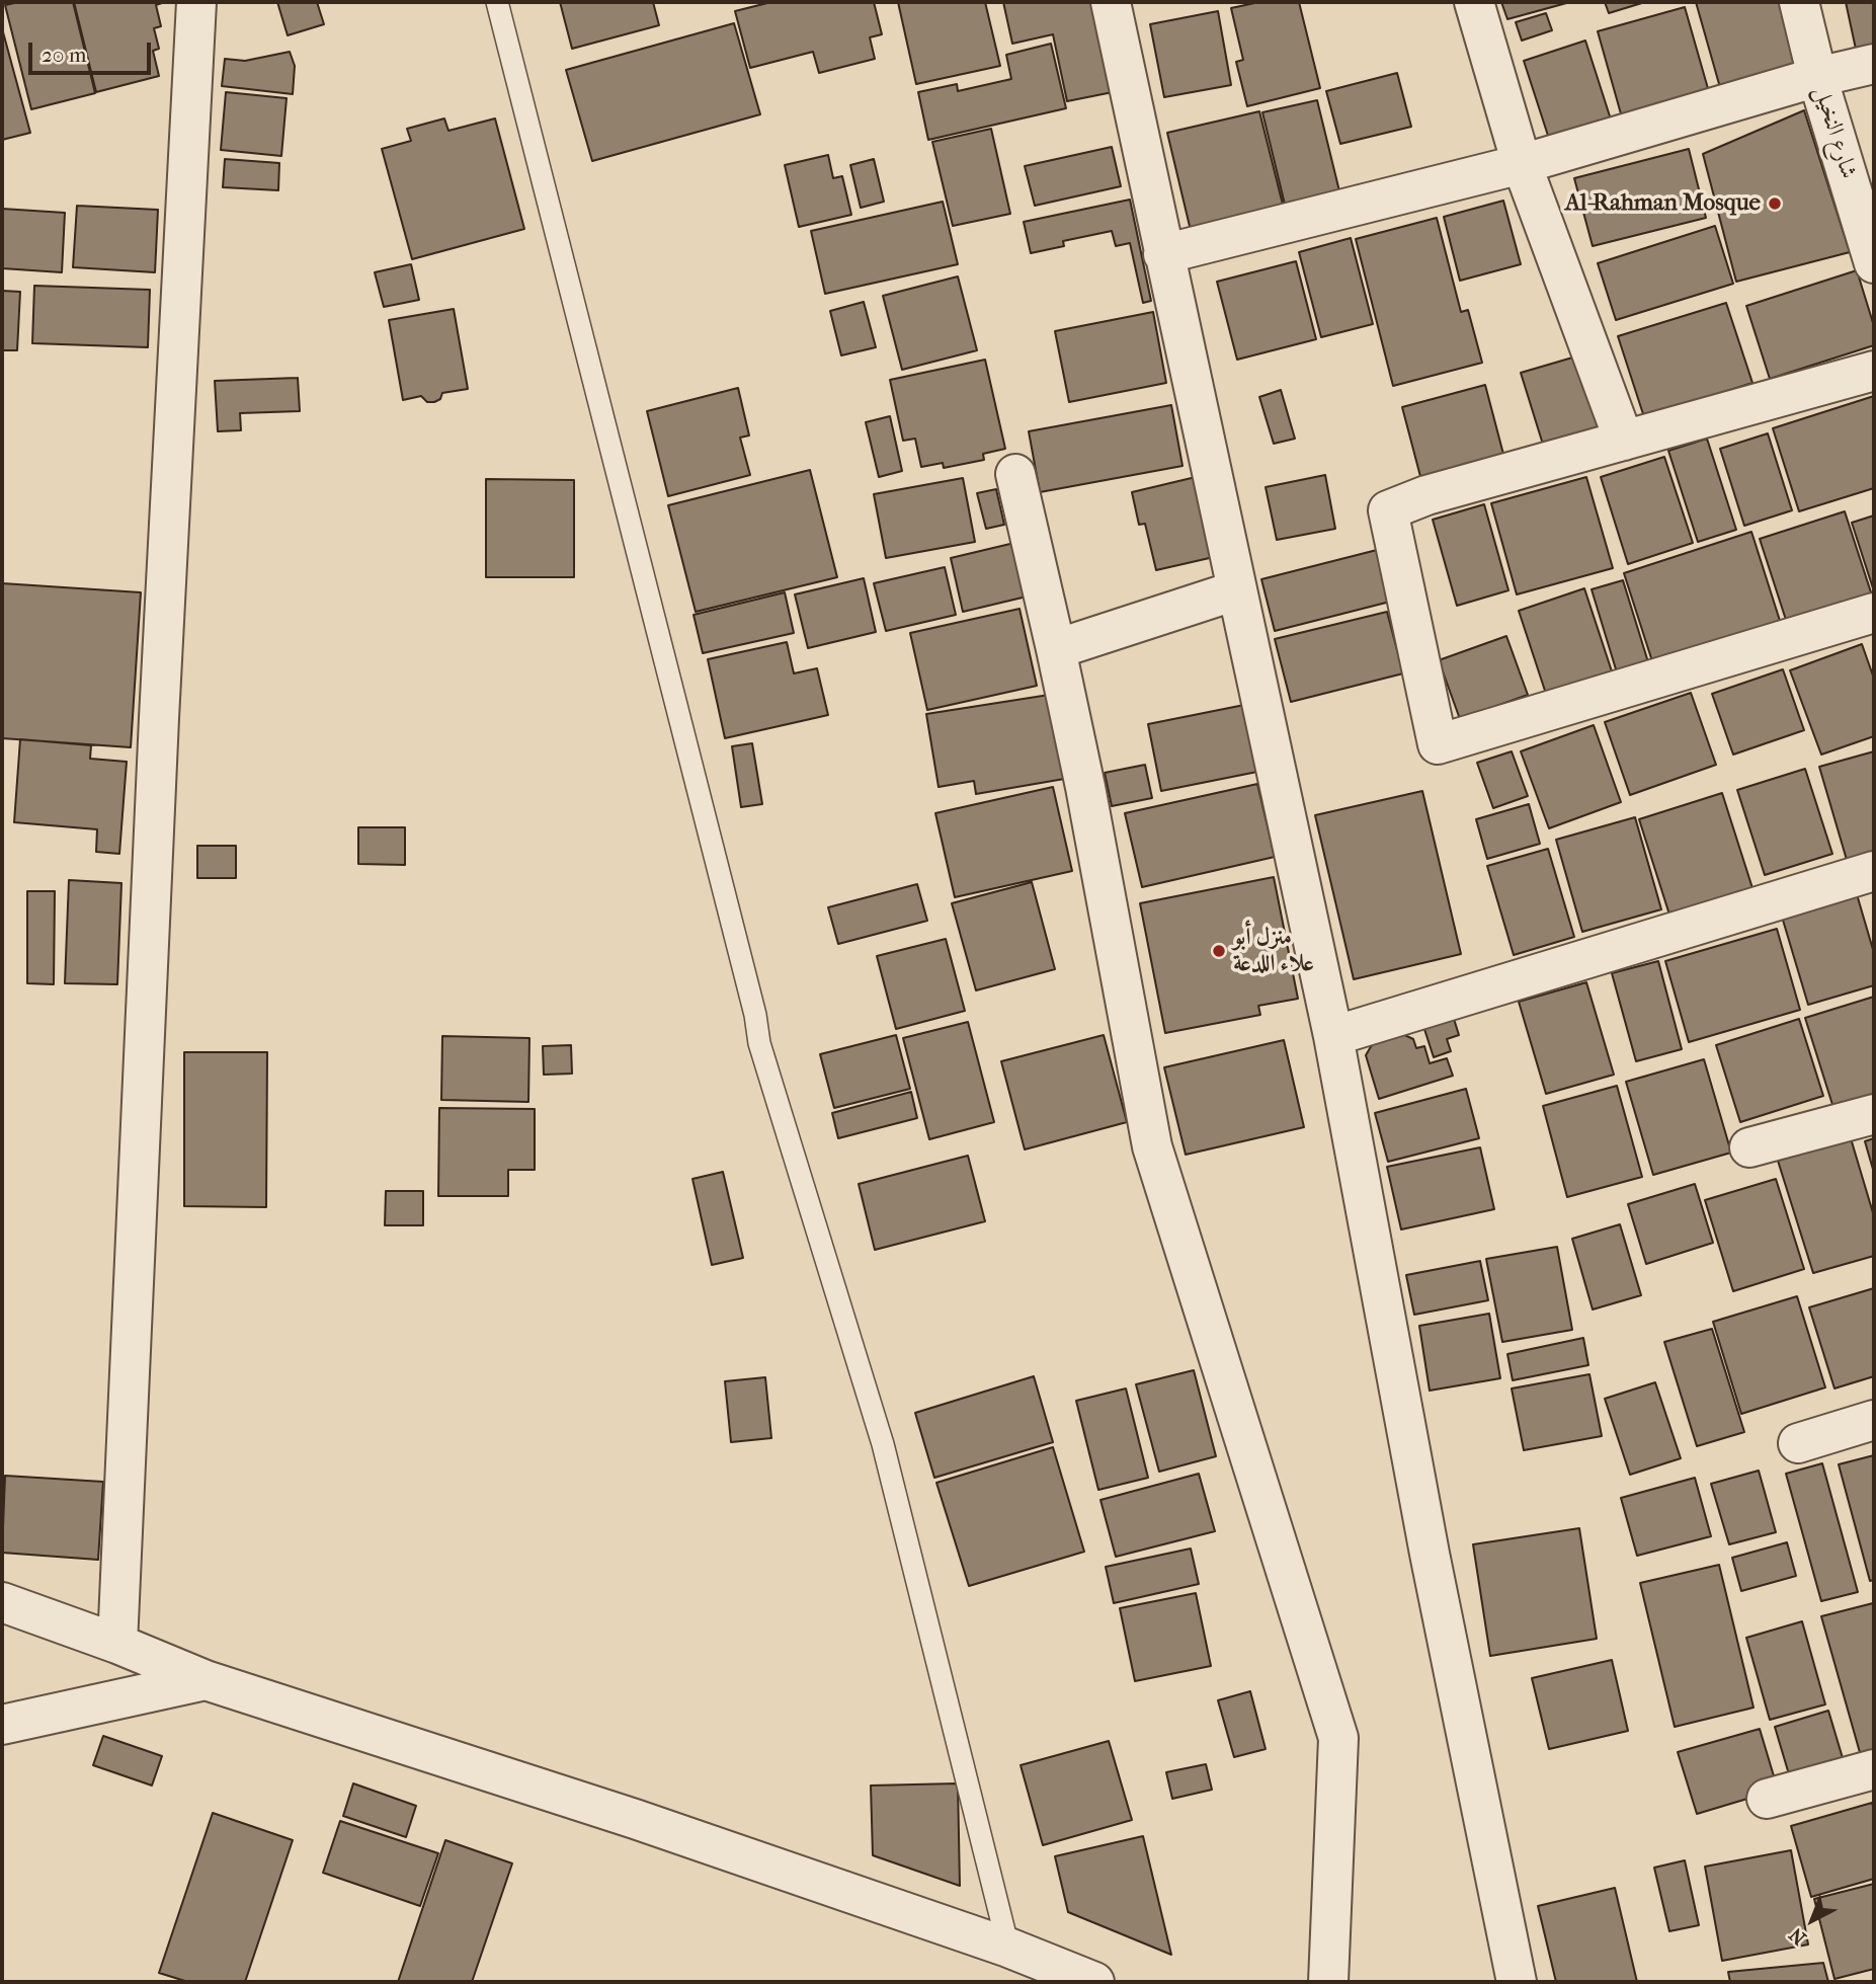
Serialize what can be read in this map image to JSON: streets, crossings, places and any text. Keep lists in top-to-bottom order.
{
  "streets": {
    "street": ["شارع النخيل"]
  },
  "places": ["Al-Rahman Mosque", "منزل أبو علاء اللدعة"],
  "scale_bar": "20 m",
  "north": "bottom left"
}
